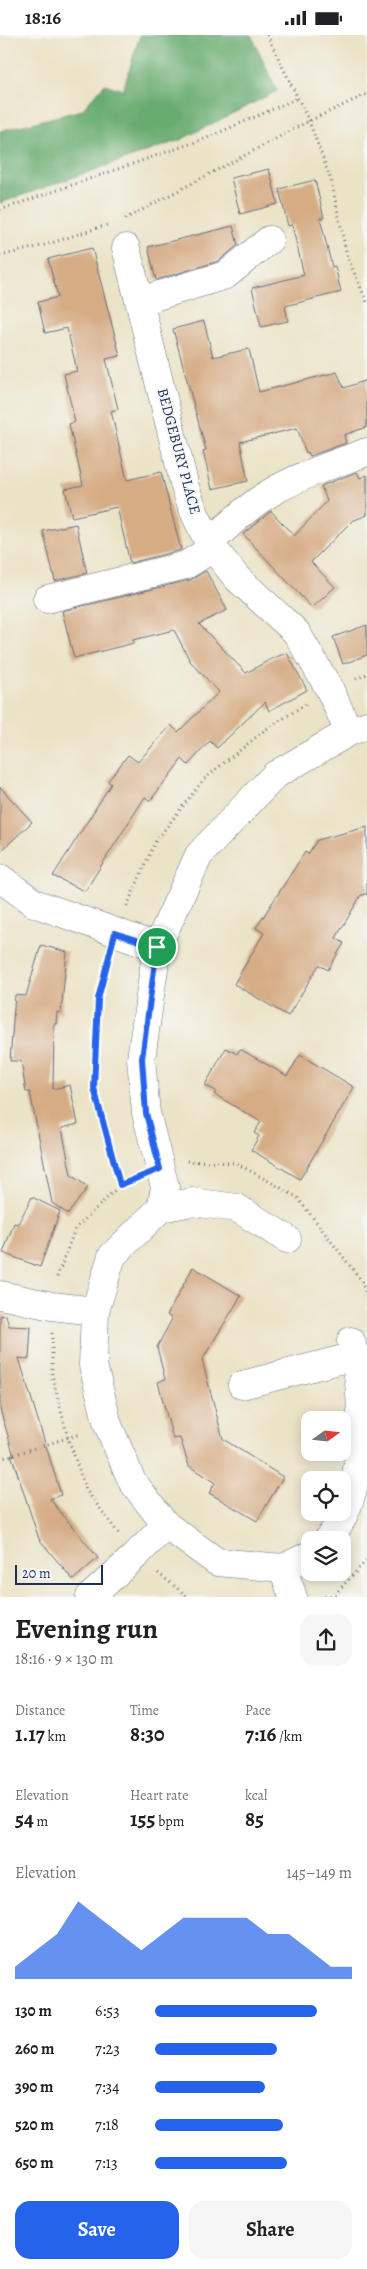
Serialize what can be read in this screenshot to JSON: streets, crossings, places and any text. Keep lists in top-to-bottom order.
{
  "streets": {
    "street": ["BEDGEBURY PLACE"]
  },
  "scale_bar": "20 m",
  "north": "right",
  "page": {
    "status": "18:16",
    "scale": "20 m",
    "heading": ["Evening run", "18:16 · 9 × 130 m"],
    "stats": [
      ["Distance", "1.17 km"],
      ["Time", "8:30"],
      ["Pace", "7:16 /km"],
      ["Elevation", "54 m"],
      ["Heart rate", "155 bpm"],
      ["kcal", "85"]
    ],
    "chart": ["Elevation", "145–149 m"],
    "list": [
      {
        "name": "130 m",
        "note": "6:53"
      },
      {
        "name": "260 m",
        "note": "7:23"
      },
      {
        "name": "390 m",
        "note": "7:34"
      },
      {
        "name": "520 m",
        "note": "7:18"
      },
      {
        "name": "650 m",
        "note": "7:13"
      }
    ],
    "buttons": ["Save", "Share"]
  }
}
